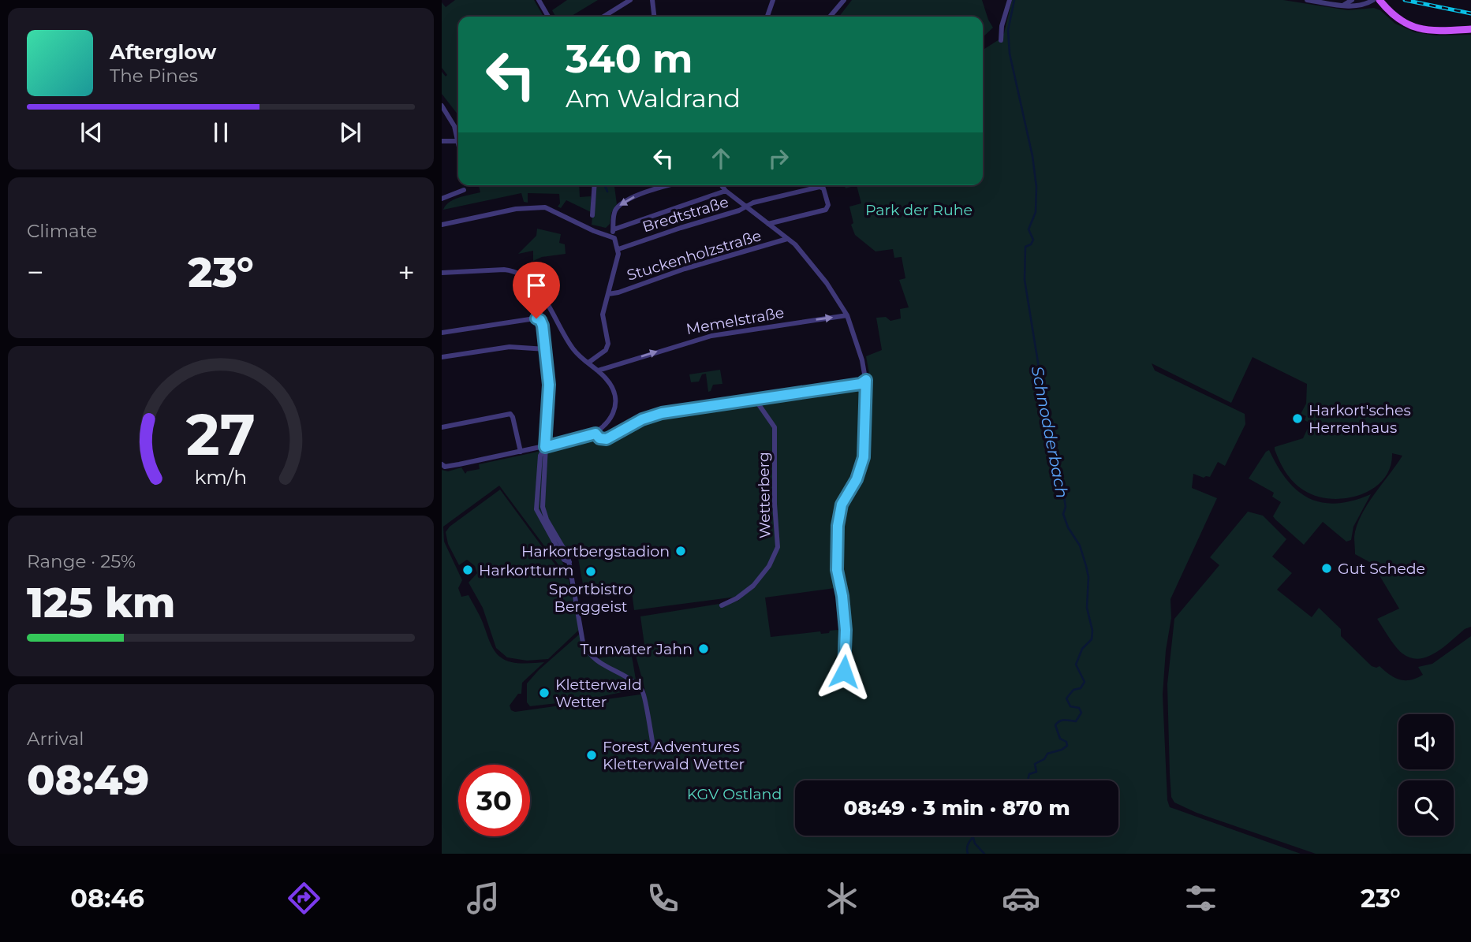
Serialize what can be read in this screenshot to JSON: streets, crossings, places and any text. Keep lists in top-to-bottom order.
{
  "streets": {
    "street": [
      "Bredtstraße",
      "Stuckenholzstraße",
      "Memelstraße",
      "Wetterberg"
    ]
  },
  "crossings": [
    ["Bredtstraße", "Stuckenholzstraße"]
  ],
  "one_way": ["Memelstraße"],
  "water": ["Schnodderbach"],
  "parks": ["Park der Ruhe", "KGV Ostland"],
  "places": [
    "Harkort'sches Herrenhaus",
    "Harkortbergstadion",
    "Gut Schede",
    "Harkortturm",
    "Sportbistro Berggeist",
    "Turnvater Jahn",
    "Kletterwald Wetter",
    "Forest Adventures Kletterwald Wetter"
  ],
  "page": {
    "turn": ["340 m", "Am Waldrand"],
    "song": ["Afterglow", "The Pines"],
    "tile": [
      "Climate",
      ["Range · 25%", "125 km"],
      ["Arrival", "08:49"]
    ],
    "heat": ["−", "23°", "+"],
    "limit": "30",
    "trip": "08:49 · 3 min · 870 m",
    "tabs": ["08:46", "23°"],
    "gauge": ["27", "km/h"]
  }
}
